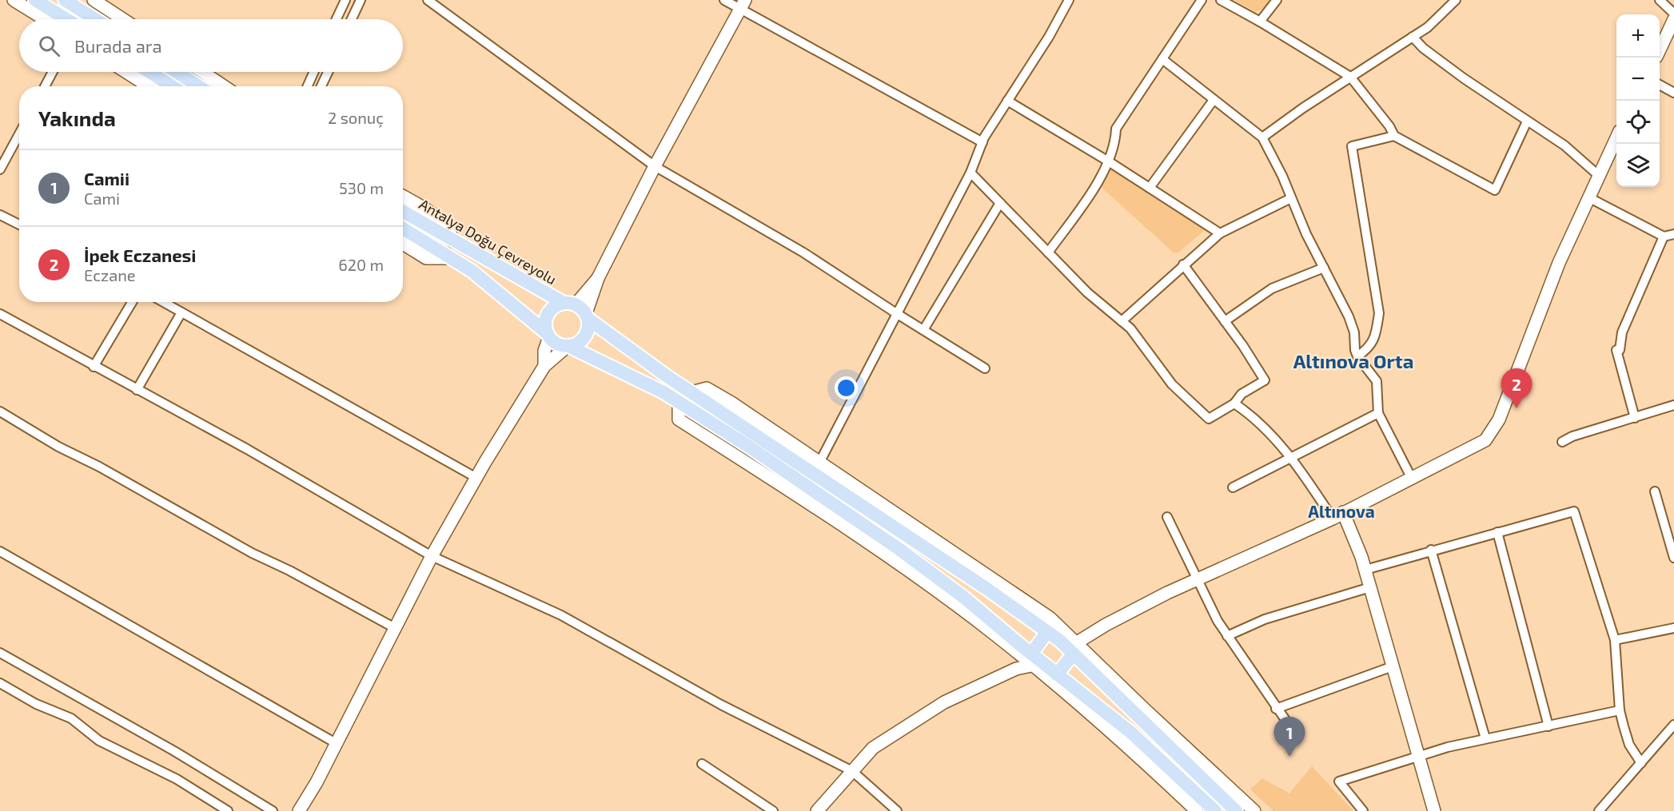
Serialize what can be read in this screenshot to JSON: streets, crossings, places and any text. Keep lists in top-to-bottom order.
{
  "streets": {
    "main road": ["Antalya Doğu Çevreyolu"]
  },
  "districts": ["Altınova Orta", "Altınova"],
  "page": {
    "map_buttons": ["+", "−"],
    "search": "Burada ara",
    "heading": ["Yakında", "2 sonuç"],
    "list": [
      {
        "mark": "1",
        "name": "Camii",
        "note": "Cami",
        "value": "530 m"
      },
      {
        "mark": "2",
        "name": "İpek Eczanesi",
        "note": "Eczane",
        "value": "620 m"
      }
    ],
    "pins": ["2", "1"]
  }
}
